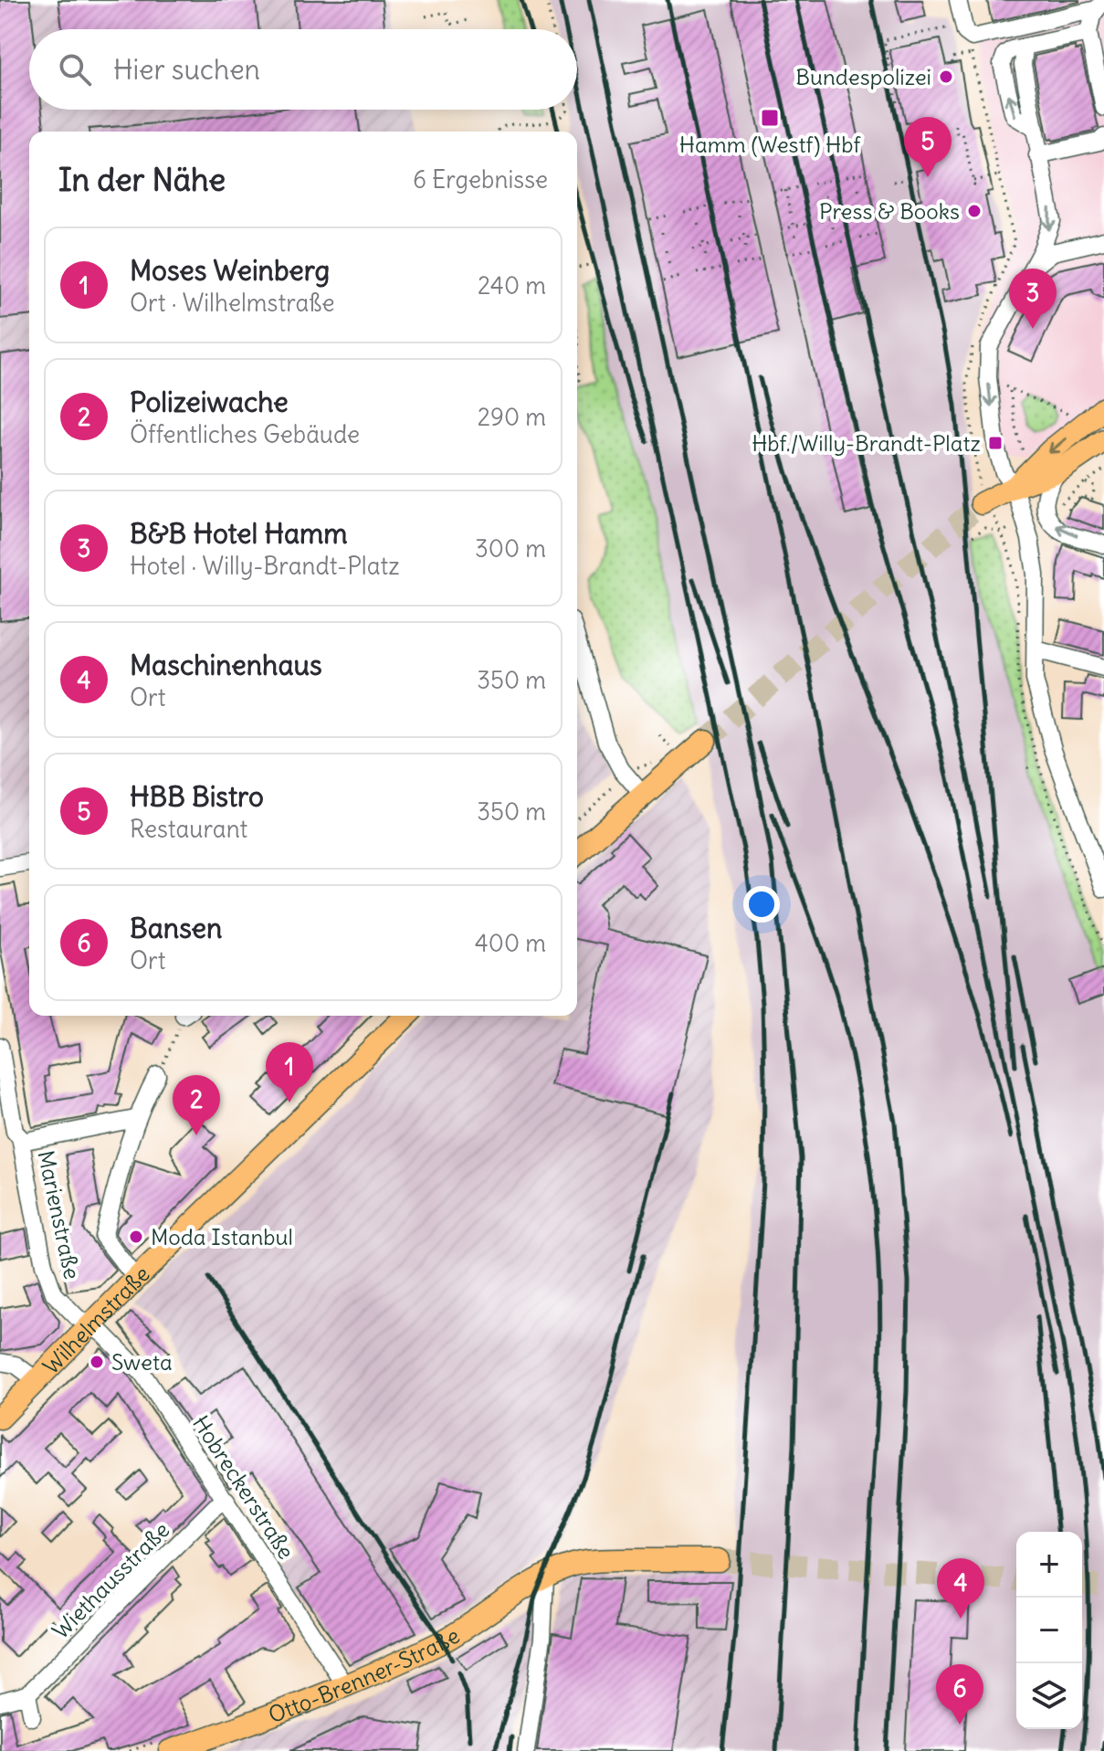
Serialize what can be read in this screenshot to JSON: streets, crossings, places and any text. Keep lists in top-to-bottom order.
{
  "streets": {
    "main road": ["Wilhelmstraße", "Otto-Brenner-Straße"],
    "street": ["Marienstraße", "Hobreckerstraße", "Wiethausstraße"]
  },
  "crossings": [
    ["Marienstraße", "Wilhelmstraße"],
    ["Marienstraße", "Hobreckerstraße"],
    ["Wilhelmstraße", "Hobreckerstraße"],
    ["Hobreckerstraße", "Wiethausstraße"],
    ["Hobreckerstraße", "Otto-Brenner-Straße"]
  ],
  "places": {
    "other": [
      "Bundespolizei",
      "Press & Books",
      "Moda Istanbul",
      "Sweta"
    ],
    "transit": ["Hamm (Westf) Hbf", "Hbf./Willy-Brandt-Platz"]
  },
  "page": {
    "search": "Hier suchen",
    "pins": [
      "5",
      "3",
      "1",
      "2",
      "4",
      "6"
    ],
    "heading": ["In der Nähe", "6 Ergebnisse"],
    "list": [
      {
        "mark": "1",
        "name": "Moses Weinberg",
        "note": "Ort · Wilhelmstraße",
        "value": "240 m"
      },
      {
        "mark": "2",
        "name": "Polizeiwache",
        "note": "Öffentliches Gebäude",
        "value": "290 m"
      },
      {
        "mark": "3",
        "name": "B&B Hotel Hamm",
        "note": "Hotel · Willy-Brandt-Platz",
        "value": "300 m"
      },
      {
        "mark": "4",
        "name": "Maschinenhaus",
        "note": "Ort",
        "value": "350 m"
      },
      {
        "mark": "5",
        "name": "HBB Bistro",
        "note": "Restaurant",
        "value": "350 m"
      },
      {
        "mark": "6",
        "name": "Bansen",
        "note": "Ort",
        "value": "400 m"
      }
    ],
    "map_buttons": ["+", "−"]
  }
}
